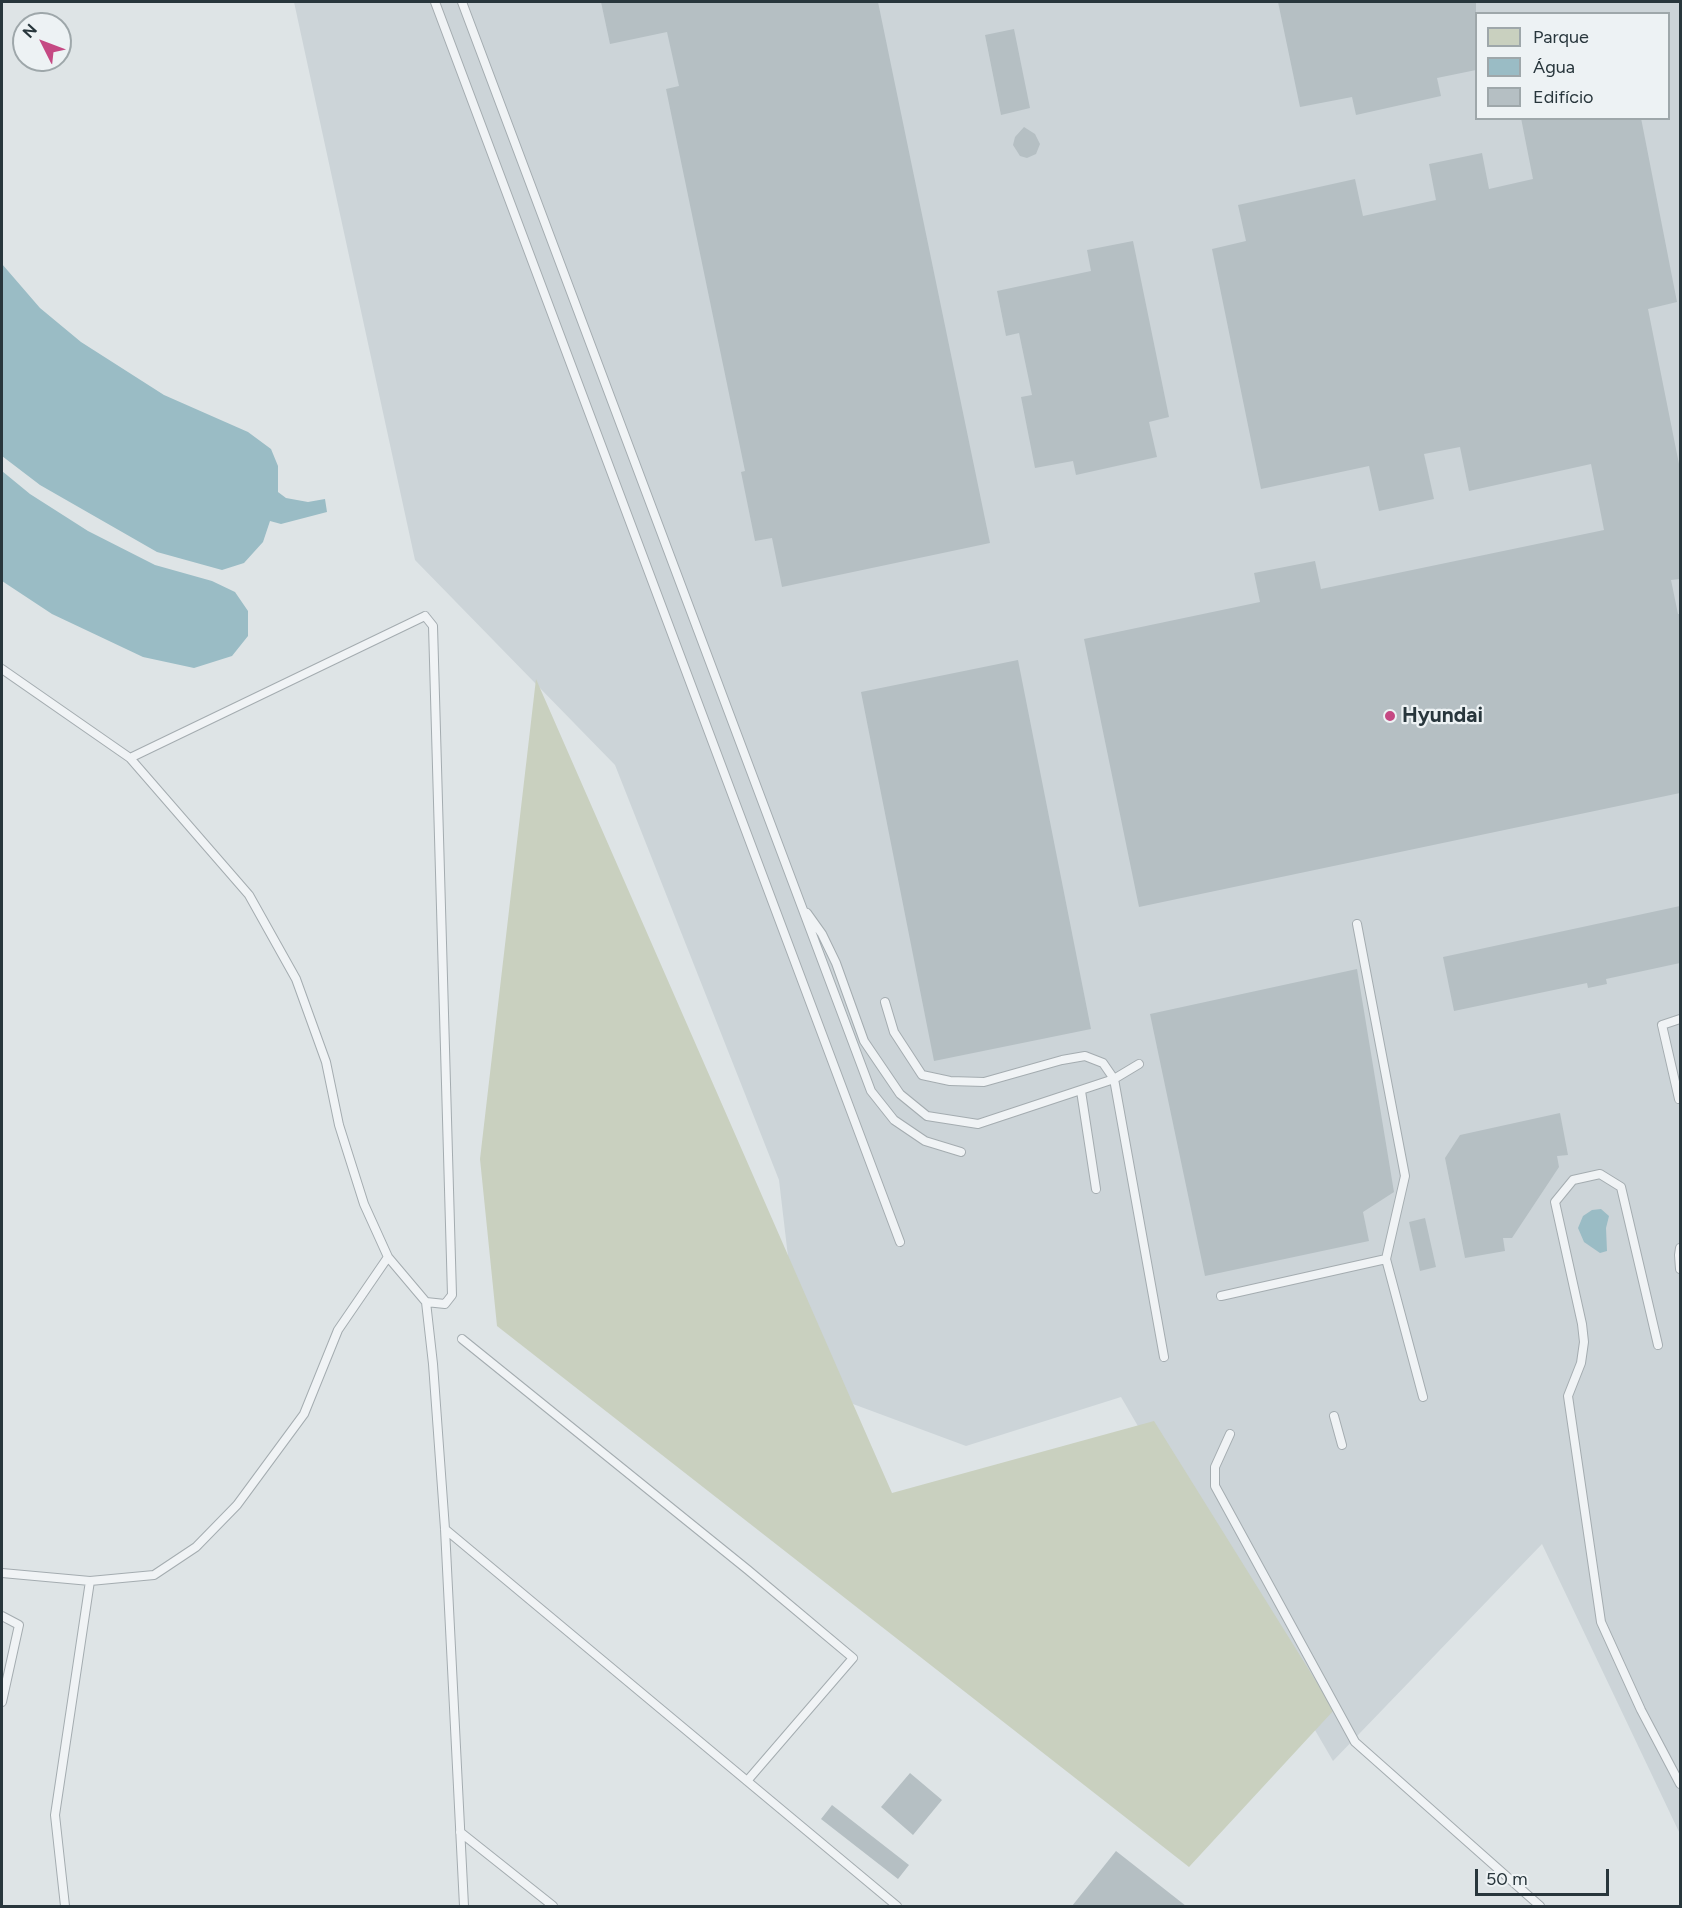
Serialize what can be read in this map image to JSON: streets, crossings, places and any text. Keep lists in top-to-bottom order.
{
  "places": ["Hyundai"],
  "legend": ["Parque", "Água", "Edifício"],
  "scale_bar": "50 m",
  "north": "top left"
}
